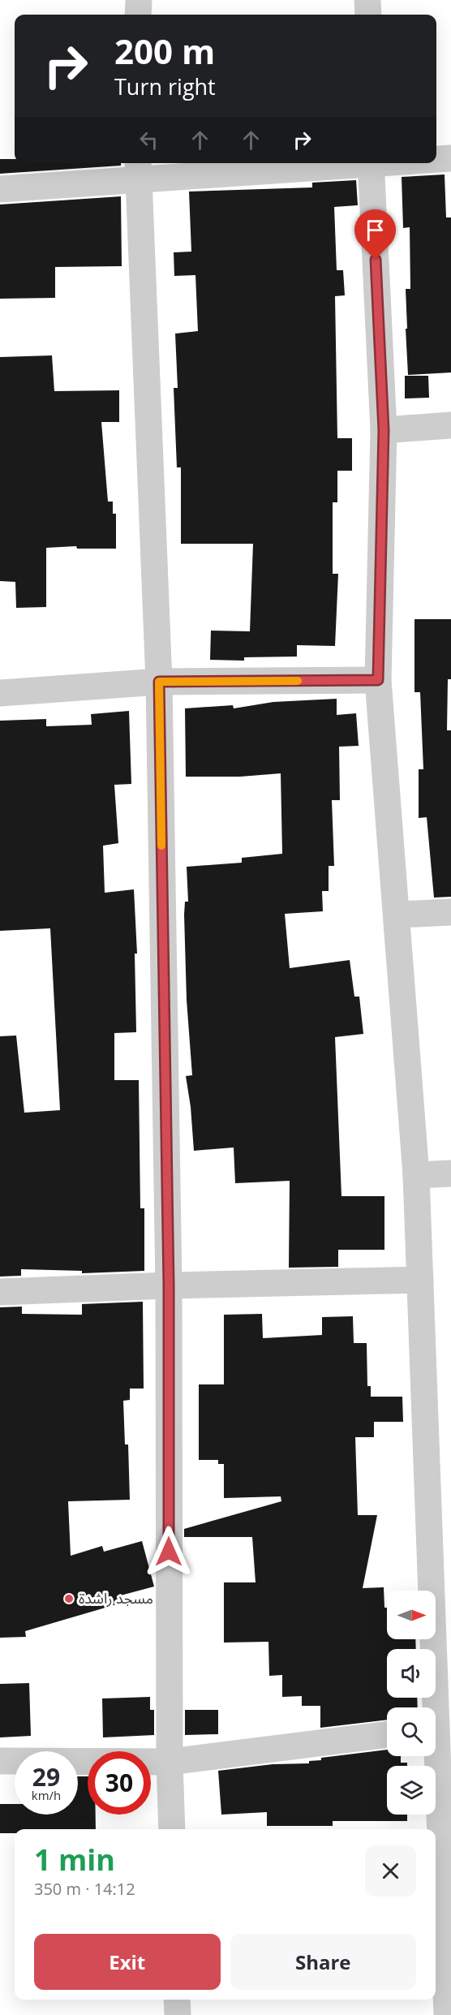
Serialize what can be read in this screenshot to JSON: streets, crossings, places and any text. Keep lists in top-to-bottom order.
{
  "places": ["مسجد راشدة"],
  "north": "right",
  "page": {
    "turn": ["200 m", "Turn right"],
    "speed": "29 km/h",
    "limit": "30",
    "heading": ["1 min", "350 m · 14:12"],
    "buttons": ["Exit", "Share"]
  }
}
